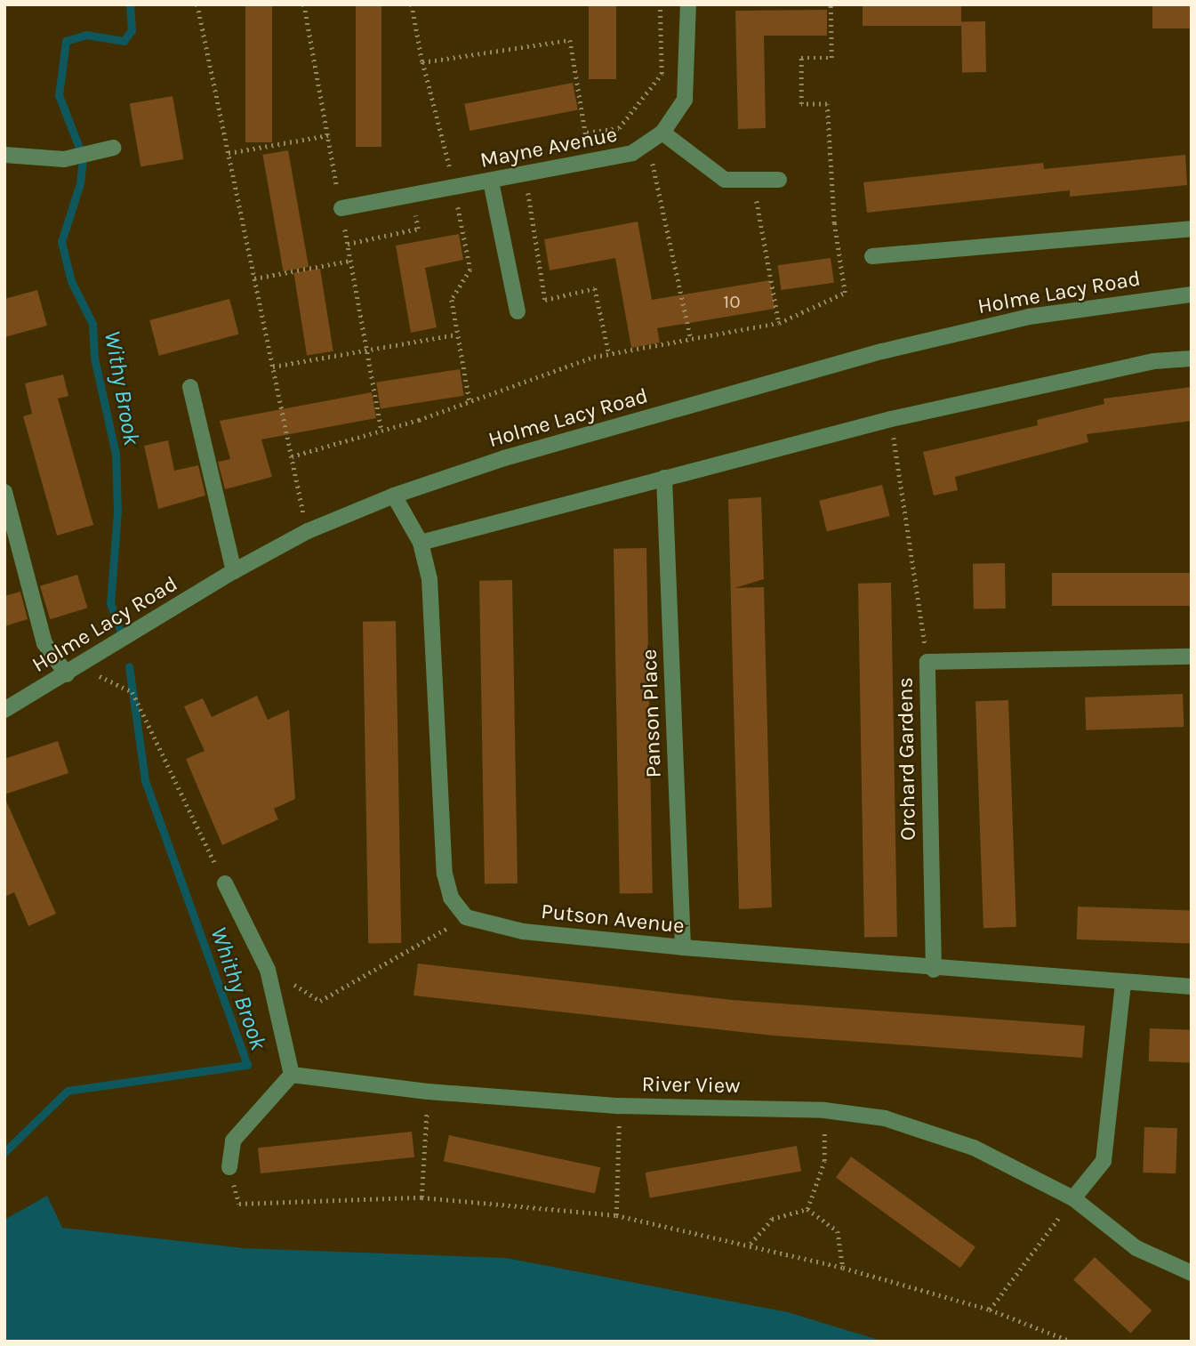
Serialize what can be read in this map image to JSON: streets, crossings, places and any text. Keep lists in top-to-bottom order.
{
  "streets": {
    "street": [
      "Mayne Avenue",
      "Holme Lacy Road",
      "Panson Place",
      "Orchard Gardens",
      "Putson Avenue",
      "River View"
    ]
  },
  "crossings": [
    ["Panson Place", "Putson Avenue"],
    ["Orchard Gardens", "Putson Avenue"]
  ],
  "water": ["Withy Brook", "Whithy Brook"],
  "house_numbers": ["10"]
}
